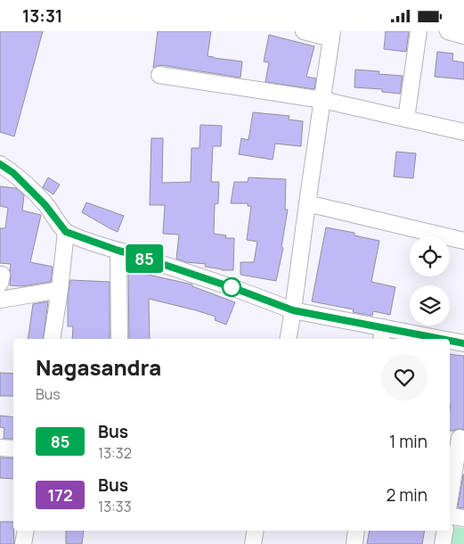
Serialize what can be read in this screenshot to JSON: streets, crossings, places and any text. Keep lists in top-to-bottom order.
{
  "lines": ["bus line 85"],
  "page": {
    "status": "13:31",
    "on_map": "85",
    "heading": ["Nagasandra", "Bus"],
    "list": [
      {
        "mark": "85",
        "name": "Bus",
        "note": "13:32",
        "value": "1 min"
      },
      {
        "mark": "172",
        "name": "Bus",
        "note": "13:33",
        "value": "2 min"
      }
    ]
  }
}
